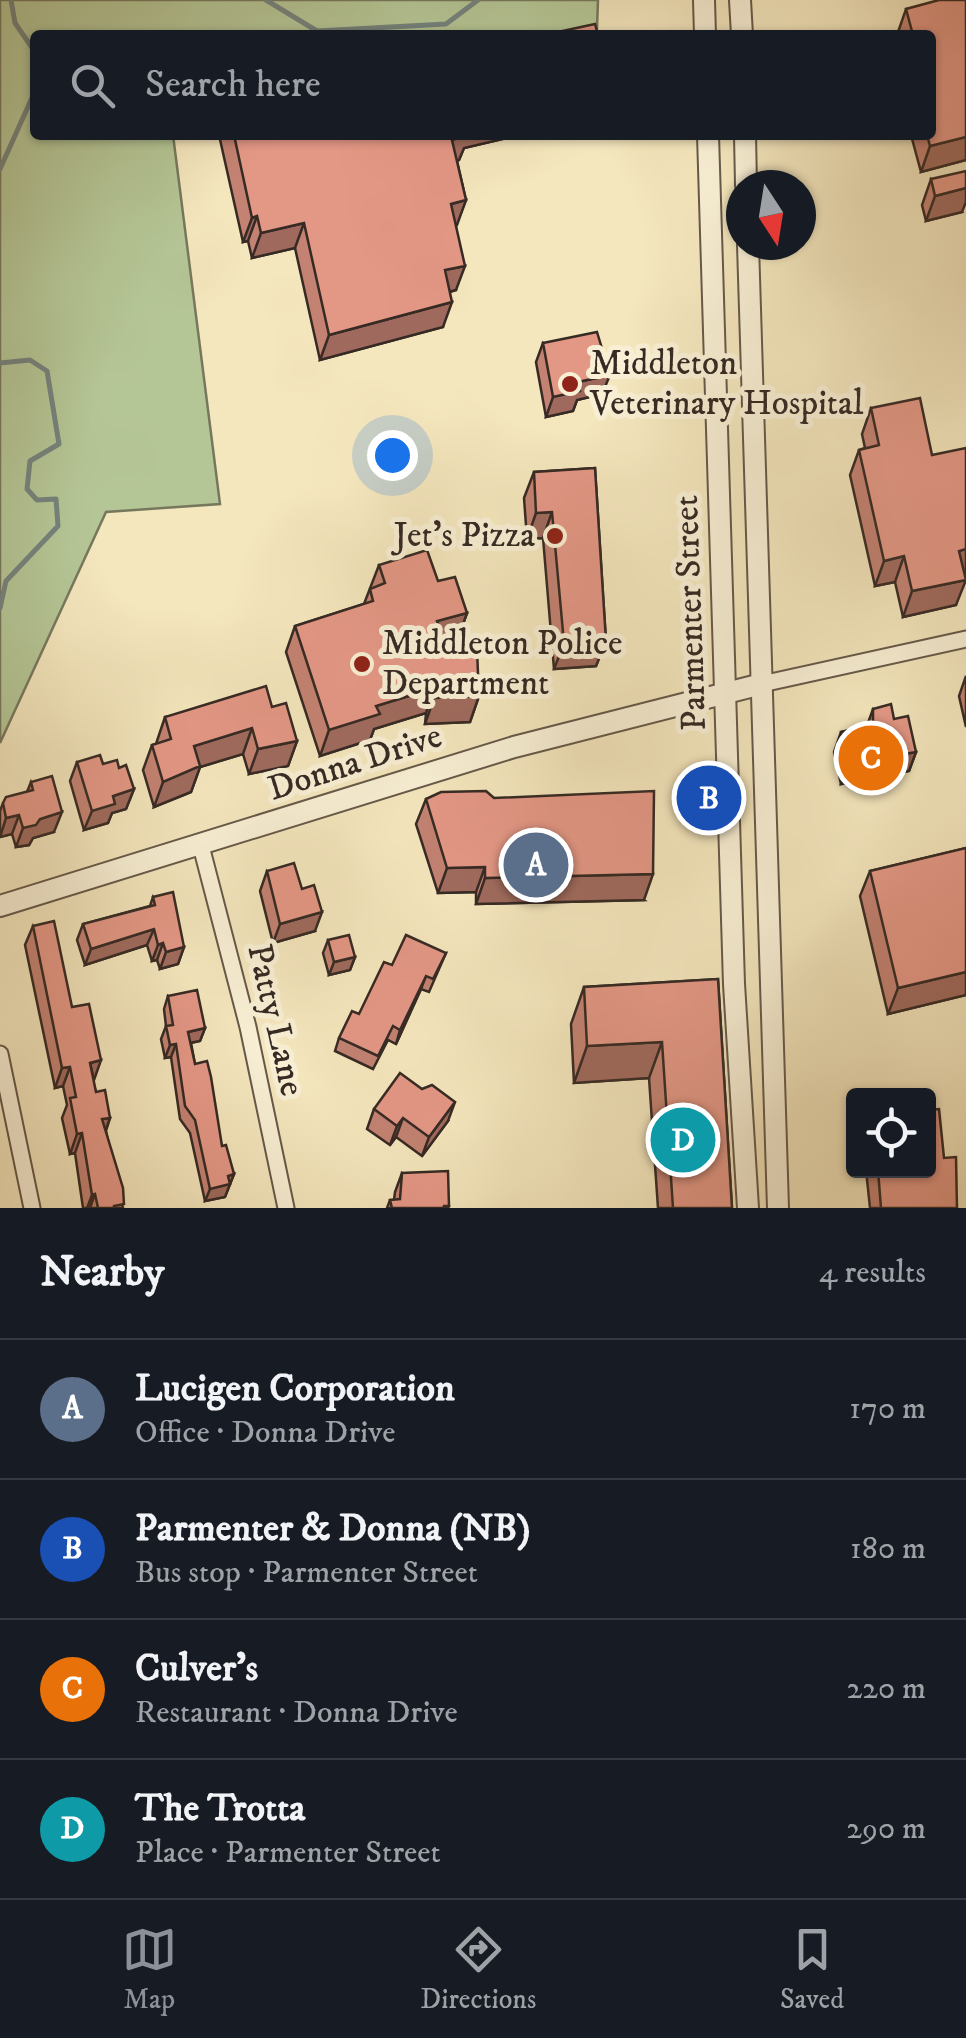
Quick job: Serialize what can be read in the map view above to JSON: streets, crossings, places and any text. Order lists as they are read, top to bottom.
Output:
{
  "streets": {
    "street": ["Parmenter Street", "Donna Drive", "Patty Lane"]
  },
  "crossings": [
    ["Parmenter Street", "Donna Drive"],
    ["Donna Drive", "Patty Lane"]
  ],
  "places": ["Middleton Veterinary Hospital", "Jet's Pizza", "Middleton Police Department"],
  "north": "bottom",
  "page": {
    "search": "Search here",
    "pins": [
      "C",
      "B",
      "A",
      "D"
    ],
    "heading": ["Nearby", "4 results"],
    "list": [
      {
        "mark": "A",
        "name": "Lucigen Corporation",
        "note": "Office · Donna Drive",
        "value": "170 m"
      },
      {
        "mark": "B",
        "name": "Parmenter & Donna (NB)",
        "note": "Bus stop · Parmenter Street",
        "value": "180 m"
      },
      {
        "mark": "C",
        "name": "Culver's",
        "note": "Restaurant · Donna Drive",
        "value": "220 m"
      },
      {
        "mark": "D",
        "name": "The Trotta",
        "note": "Place · Parmenter Street",
        "value": "290 m"
      }
    ],
    "nav": ["Map", "Directions", "Saved"]
  }
}
